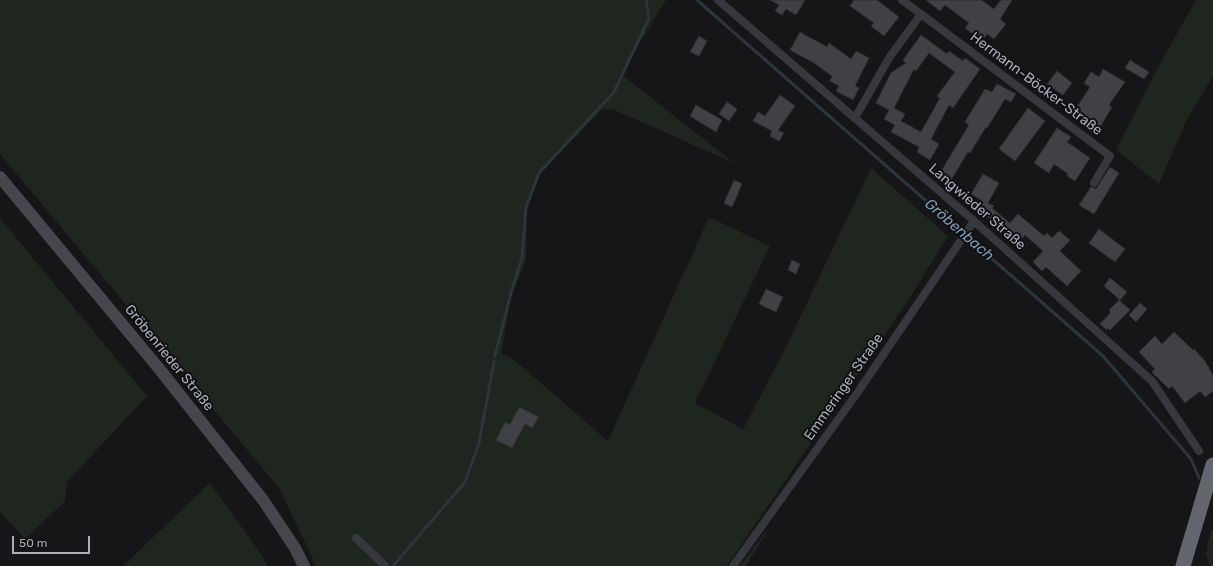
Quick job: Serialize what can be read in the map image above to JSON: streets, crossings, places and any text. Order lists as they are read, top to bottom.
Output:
{
  "streets": {
    "street": [
      "Hermann-Böcker-Straße",
      "Langwieder Straße",
      "Gröbenrieder Straße",
      "Emmeringer Straße"
    ]
  },
  "crossings": [
    ["Langwieder Straße", "Emmeringer Straße"]
  ],
  "water": ["Gröbenbach"],
  "scale_bar": "50 m"
}
